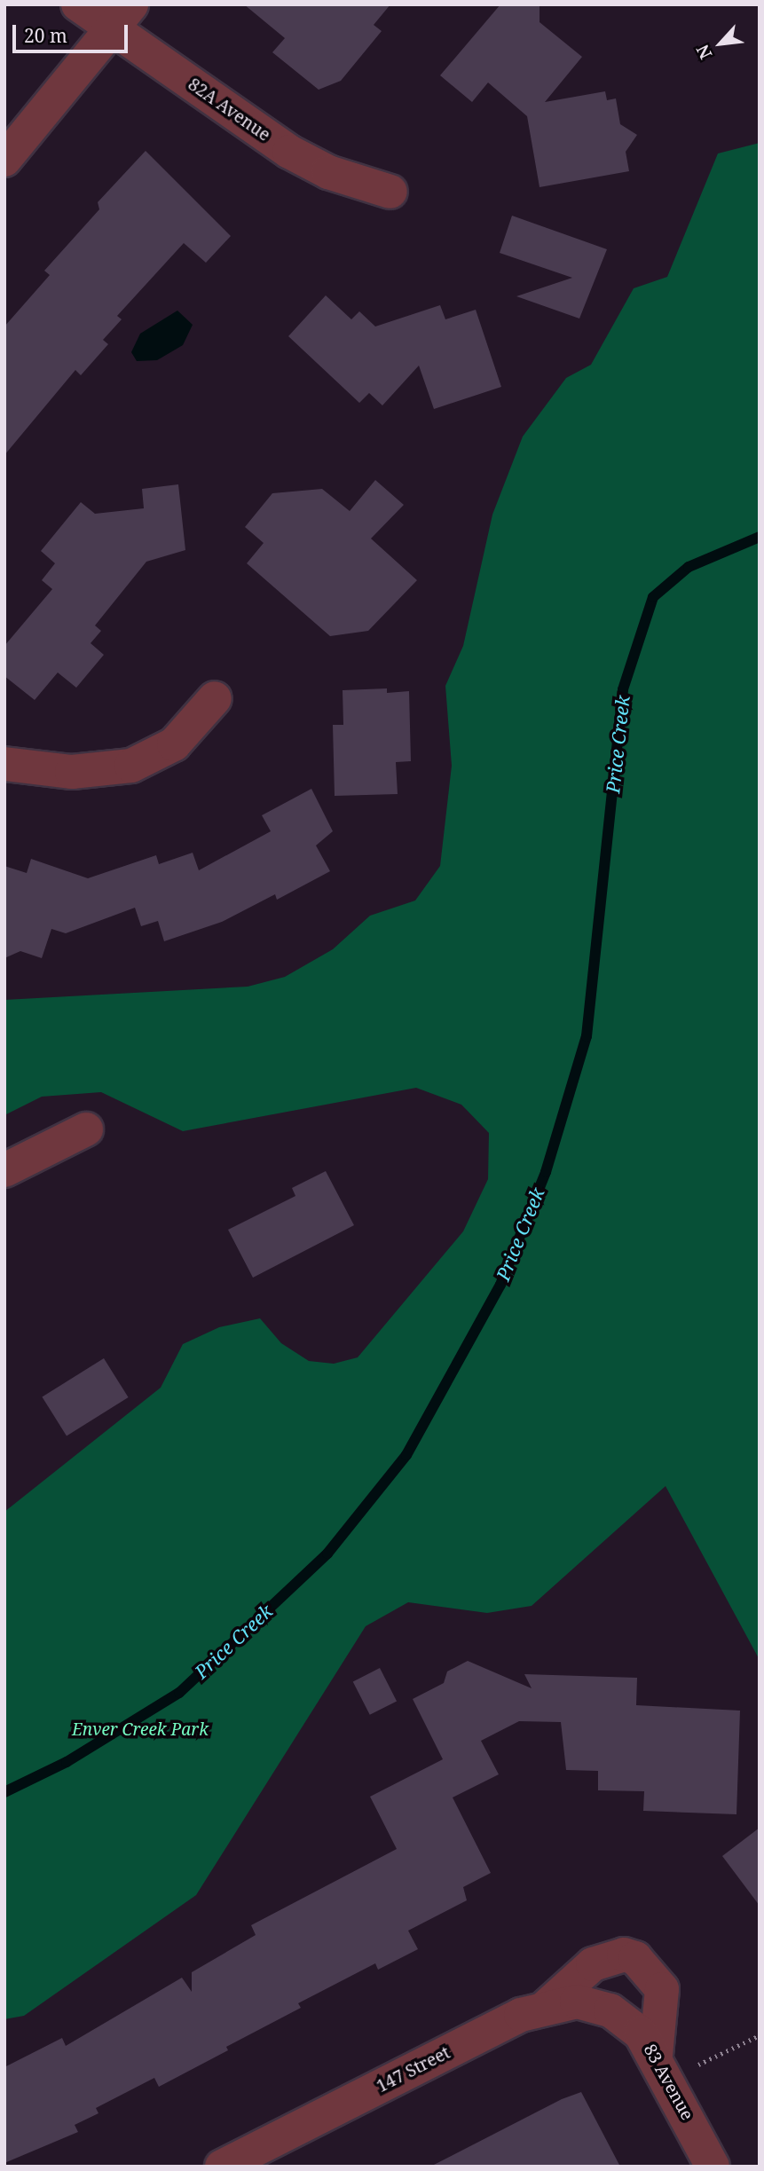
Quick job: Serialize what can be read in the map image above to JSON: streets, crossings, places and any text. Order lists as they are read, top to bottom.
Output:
{
  "streets": {
    "street": ["82A Avenue", "147 Street", "83 Avenue"]
  },
  "crossings": [
    ["147 Street", "83 Avenue"]
  ],
  "water": ["Price Creek"],
  "parks": ["Enver Creek Park"],
  "scale_bar": "20 m",
  "north": "bottom left"
}
